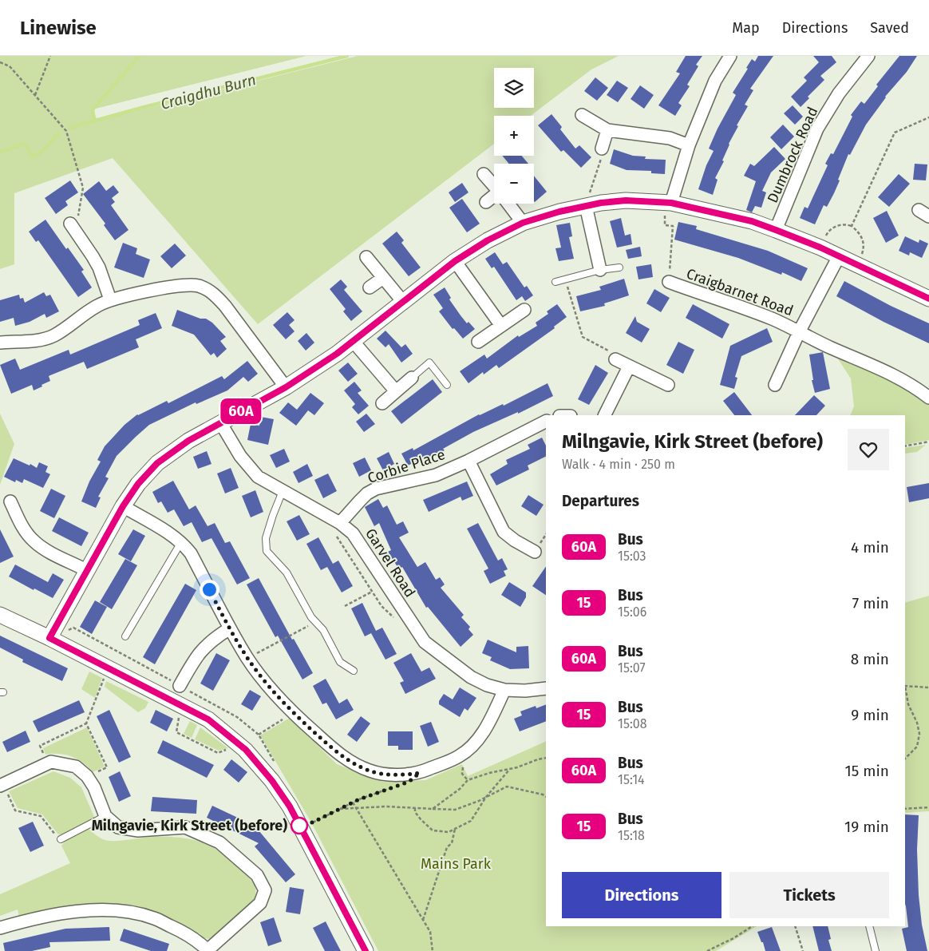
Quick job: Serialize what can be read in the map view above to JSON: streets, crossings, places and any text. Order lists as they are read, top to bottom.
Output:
{
  "streets": {
    "street": [
      "Dumbrock Road",
      "Craigbarnet Road",
      "Corbie Place",
      "Garvel Road"
    ]
  },
  "crossings": [
    ["Corbie Place", "Garvel Road"]
  ],
  "water": ["Craigdhu Burn"],
  "parks": ["Mains Park"],
  "places": ["Milngavie, Kirk Street (before)"],
  "lines": ["bus line 60A"],
  "page": {
    "header": "Linewise",
    "nav": ["Map", "Directions", "Saved"],
    "on_map": "60A",
    "map_buttons": ["+", "−"],
    "heading": [
      ["Milngavie, Kirk Street (before)", "Walk · 4 min · 250 m"],
      "Departures"
    ],
    "list": [
      {
        "mark": "60A",
        "name": "Bus",
        "note": "15:03",
        "value": "4 min"
      },
      {
        "mark": "15",
        "name": "Bus",
        "note": "15:06",
        "value": "7 min"
      },
      {
        "mark": "60A",
        "name": "Bus",
        "note": "15:07",
        "value": "8 min"
      },
      {
        "mark": "15",
        "name": "Bus",
        "note": "15:08",
        "value": "9 min"
      },
      {
        "mark": "60A",
        "name": "Bus",
        "note": "15:14",
        "value": "15 min"
      },
      {
        "mark": "15",
        "name": "Bus",
        "note": "15:18",
        "value": "19 min"
      }
    ],
    "buttons": ["Directions", "Tickets"]
  }
}
